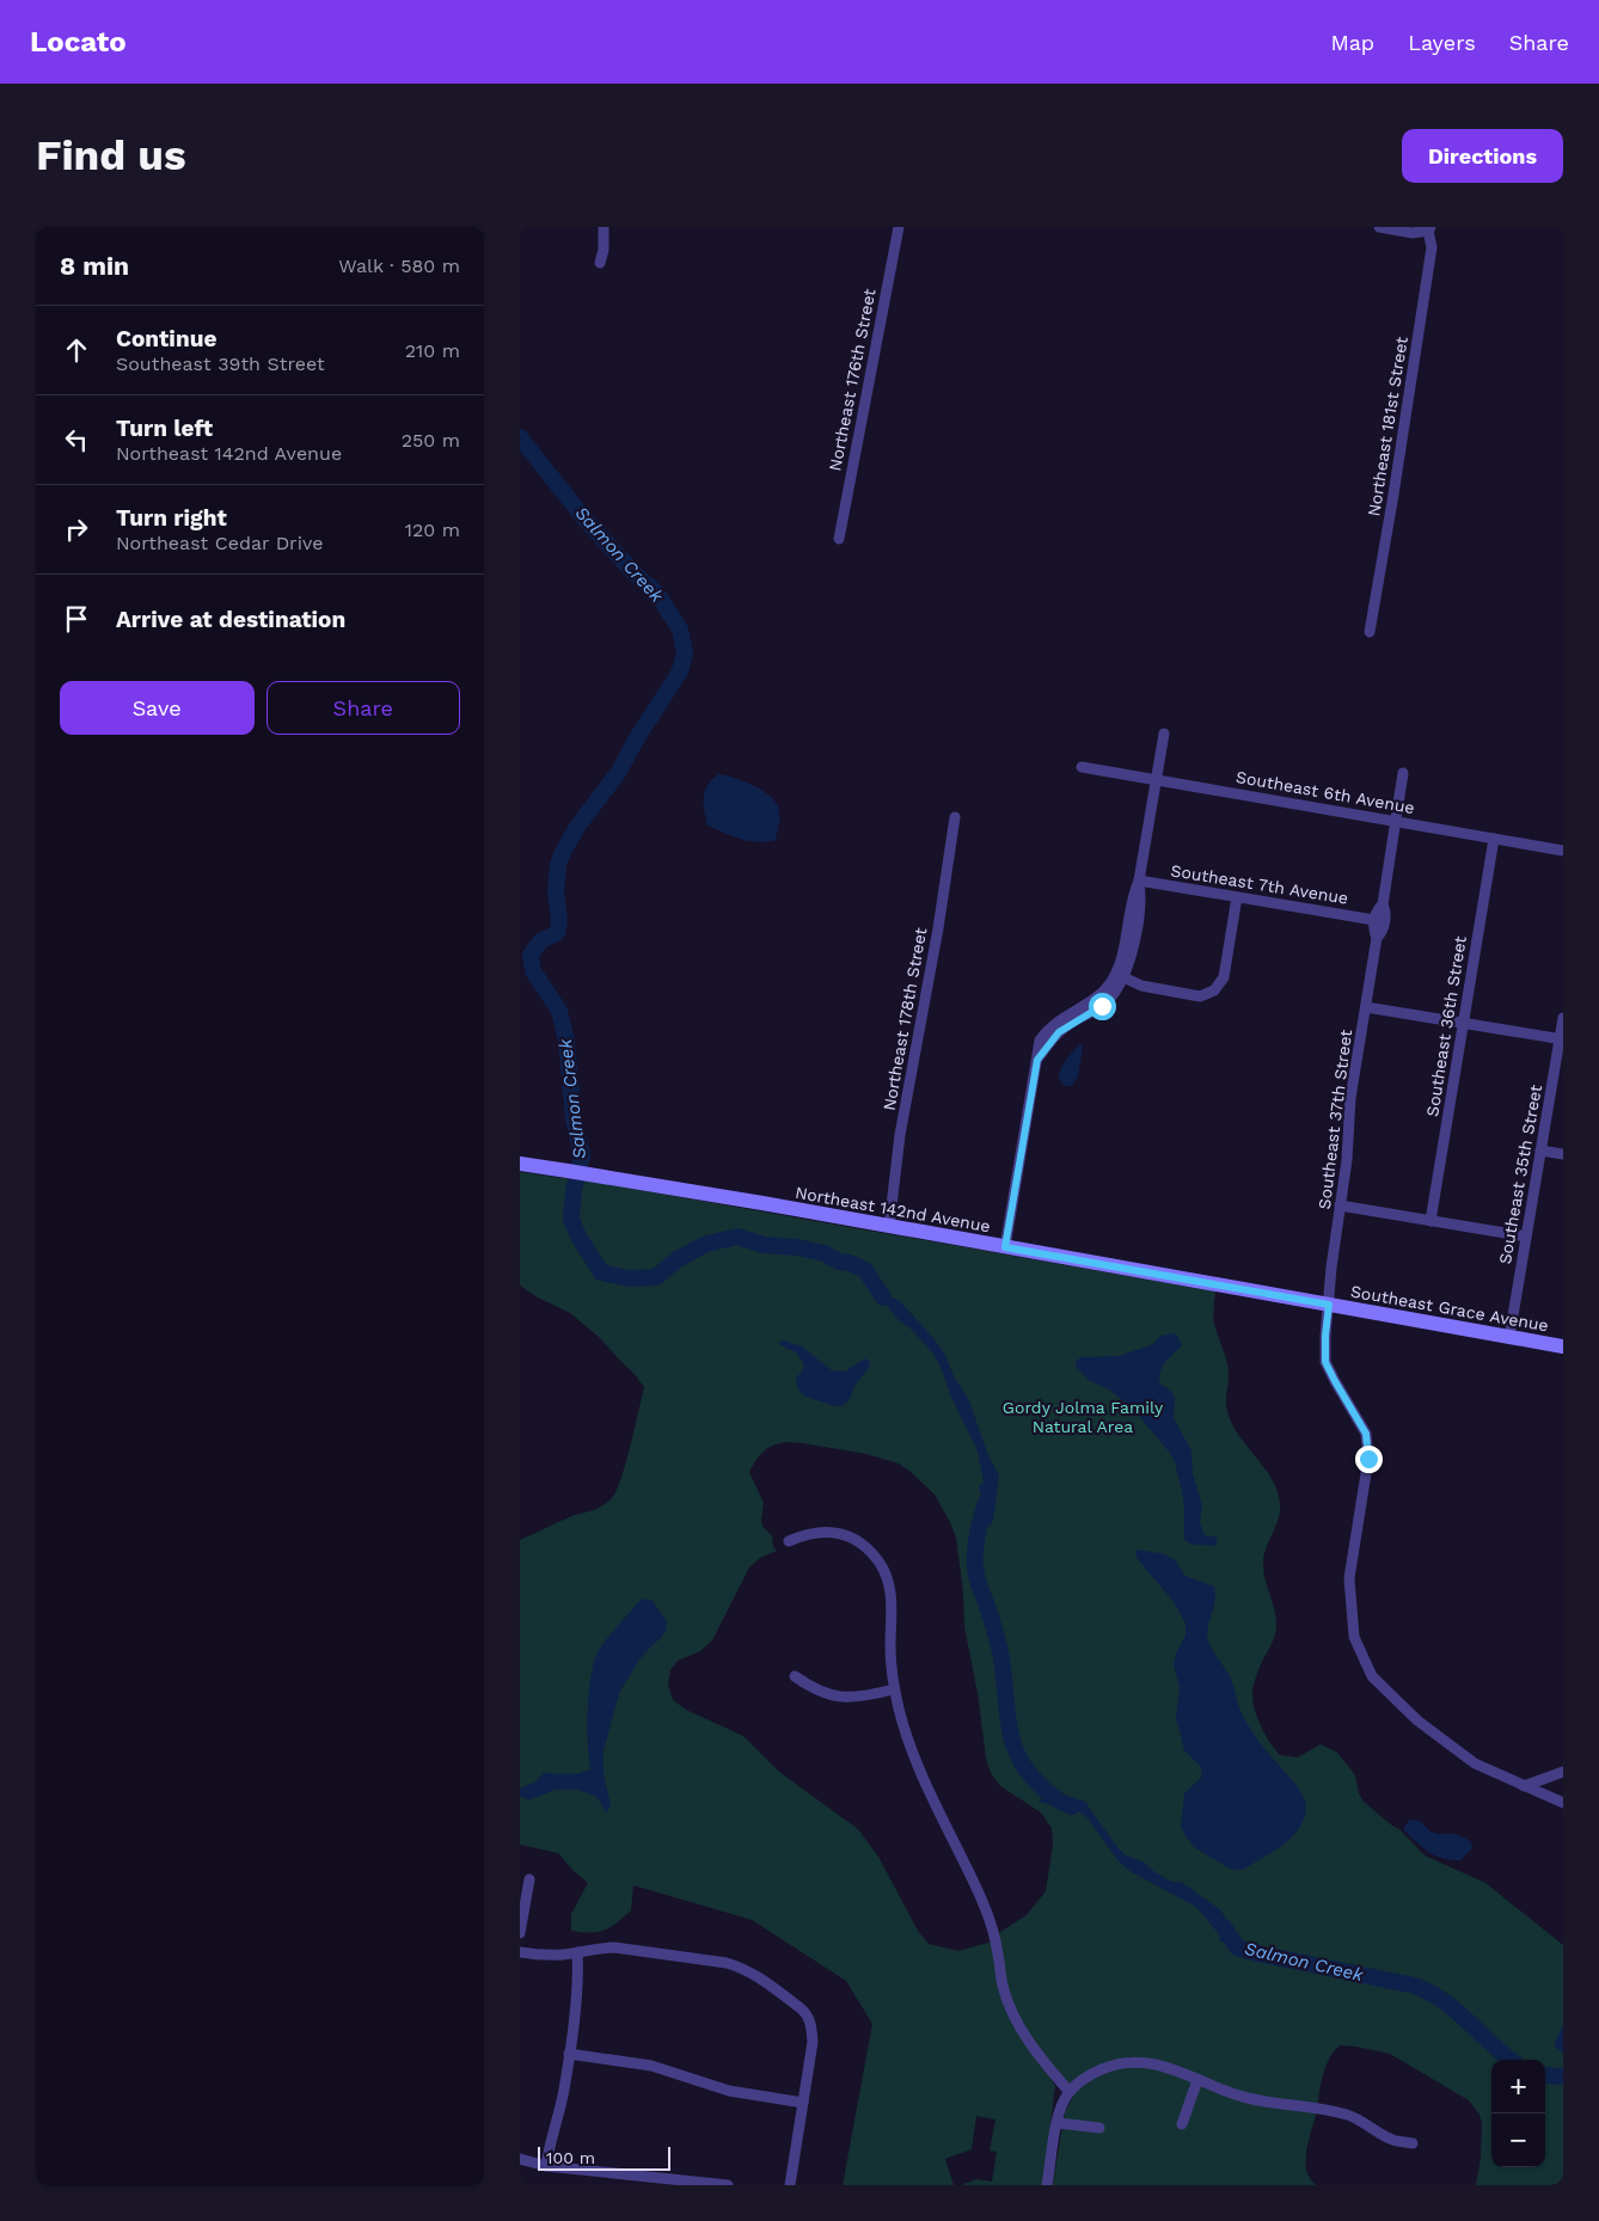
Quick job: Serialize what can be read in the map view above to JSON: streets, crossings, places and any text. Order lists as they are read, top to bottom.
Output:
{
  "streets": {
    "street": [
      "Northeast 176th Street",
      "Northeast 181st Street",
      "Southeast 6th Avenue",
      "Southeast 7th Avenue",
      "Northeast 178th Street",
      "Southeast 36th Street",
      "Southeast 37th Street",
      "Southeast 35th Street",
      "Northeast 142nd Avenue",
      "Southeast Grace Avenue"
    ]
  },
  "crossings": [
    ["Southeast 6th Avenue", "Southeast 36th Street"],
    ["Southeast 6th Avenue", "Southeast 37th Street"],
    ["Southeast 7th Avenue", "Southeast 37th Street"],
    ["Northeast 178th Street", "Northeast 142nd Avenue"],
    ["Southeast 37th Street", "Northeast 142nd Avenue"],
    ["Southeast 37th Street", "Southeast Grace Avenue"],
    ["Southeast 35th Street", "Southeast Grace Avenue"],
    ["Northeast 142nd Avenue", "Southeast Grace Avenue"]
  ],
  "water": ["Salmon Creek"],
  "parks": ["Gordy Jolma Family Natural Area"],
  "scale_bar": "100 m",
  "page": {
    "header": "Locato",
    "nav": ["Map", "Layers", "Share"],
    "buttons": [
      "Directions",
      ["Save", "Share"]
    ],
    "title": "Find us",
    "heading": ["8 min", "Walk · 580 m"],
    "list": [
      ["Continue", "Southeast 39th Street", "210 m"],
      ["Turn left", "Northeast 142nd Avenue", "250 m"],
      ["Turn right", "Northeast Cedar Drive", "120 m"],
      "Arrive at destination"
    ],
    "map_buttons": ["+", "−"],
    "scale": "100 m"
  }
}
